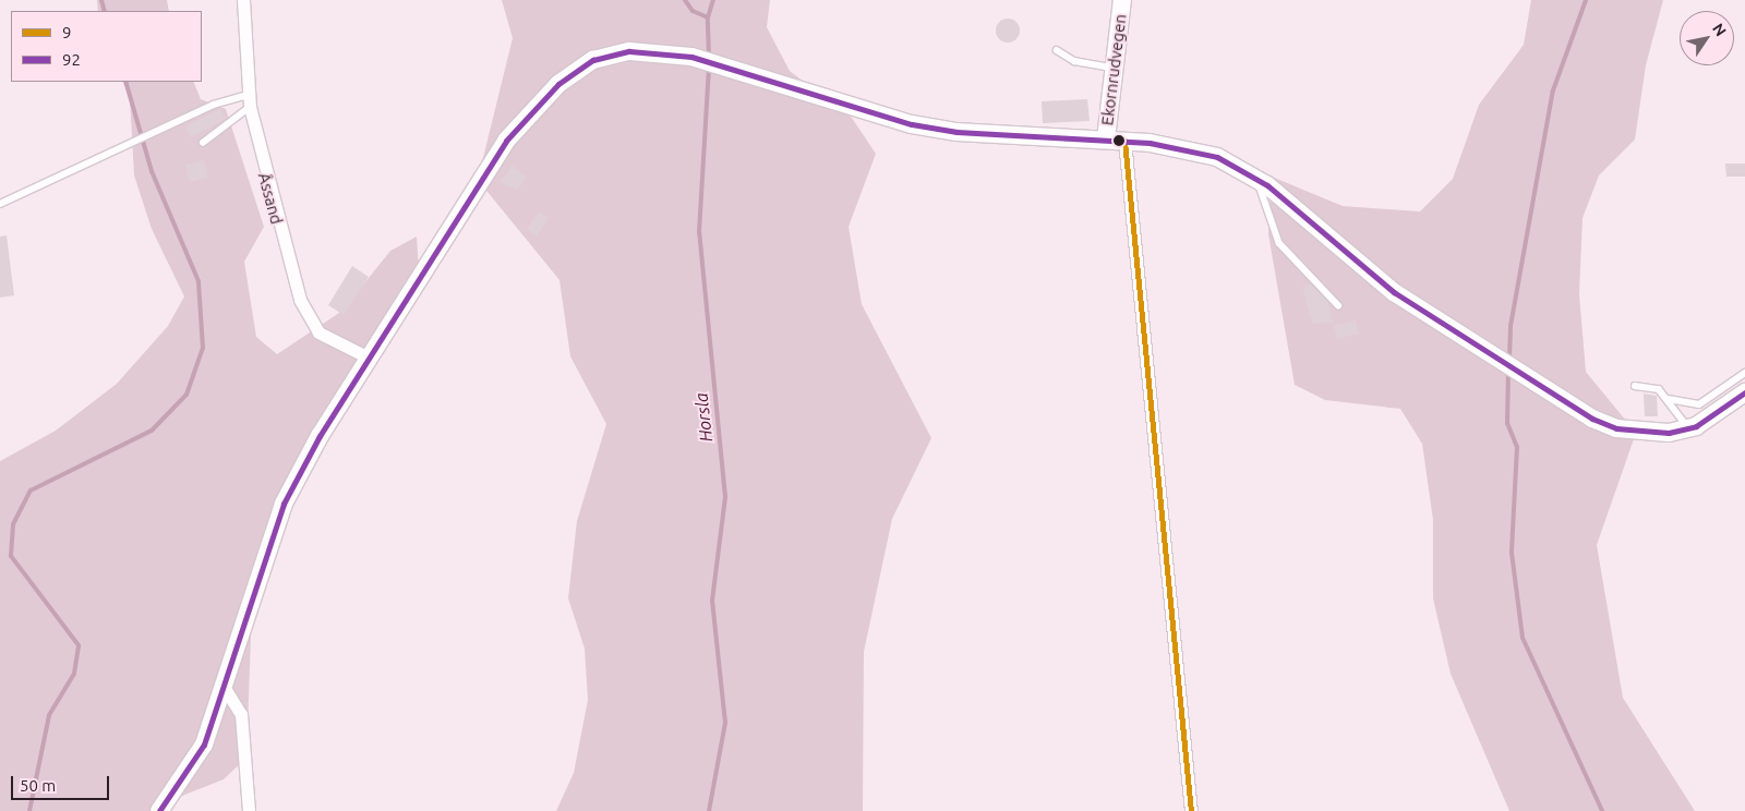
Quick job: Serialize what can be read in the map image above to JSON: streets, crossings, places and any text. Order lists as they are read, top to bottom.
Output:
{
  "streets": {
    "main road": ["Ekornrudvegen"],
    "street": ["Åssand"]
  },
  "water": ["Horsla"],
  "lines": ["transit line 92", "transit line 9"],
  "legend": ["9", "92"],
  "scale_bar": "50 m",
  "north": "top right"
}
